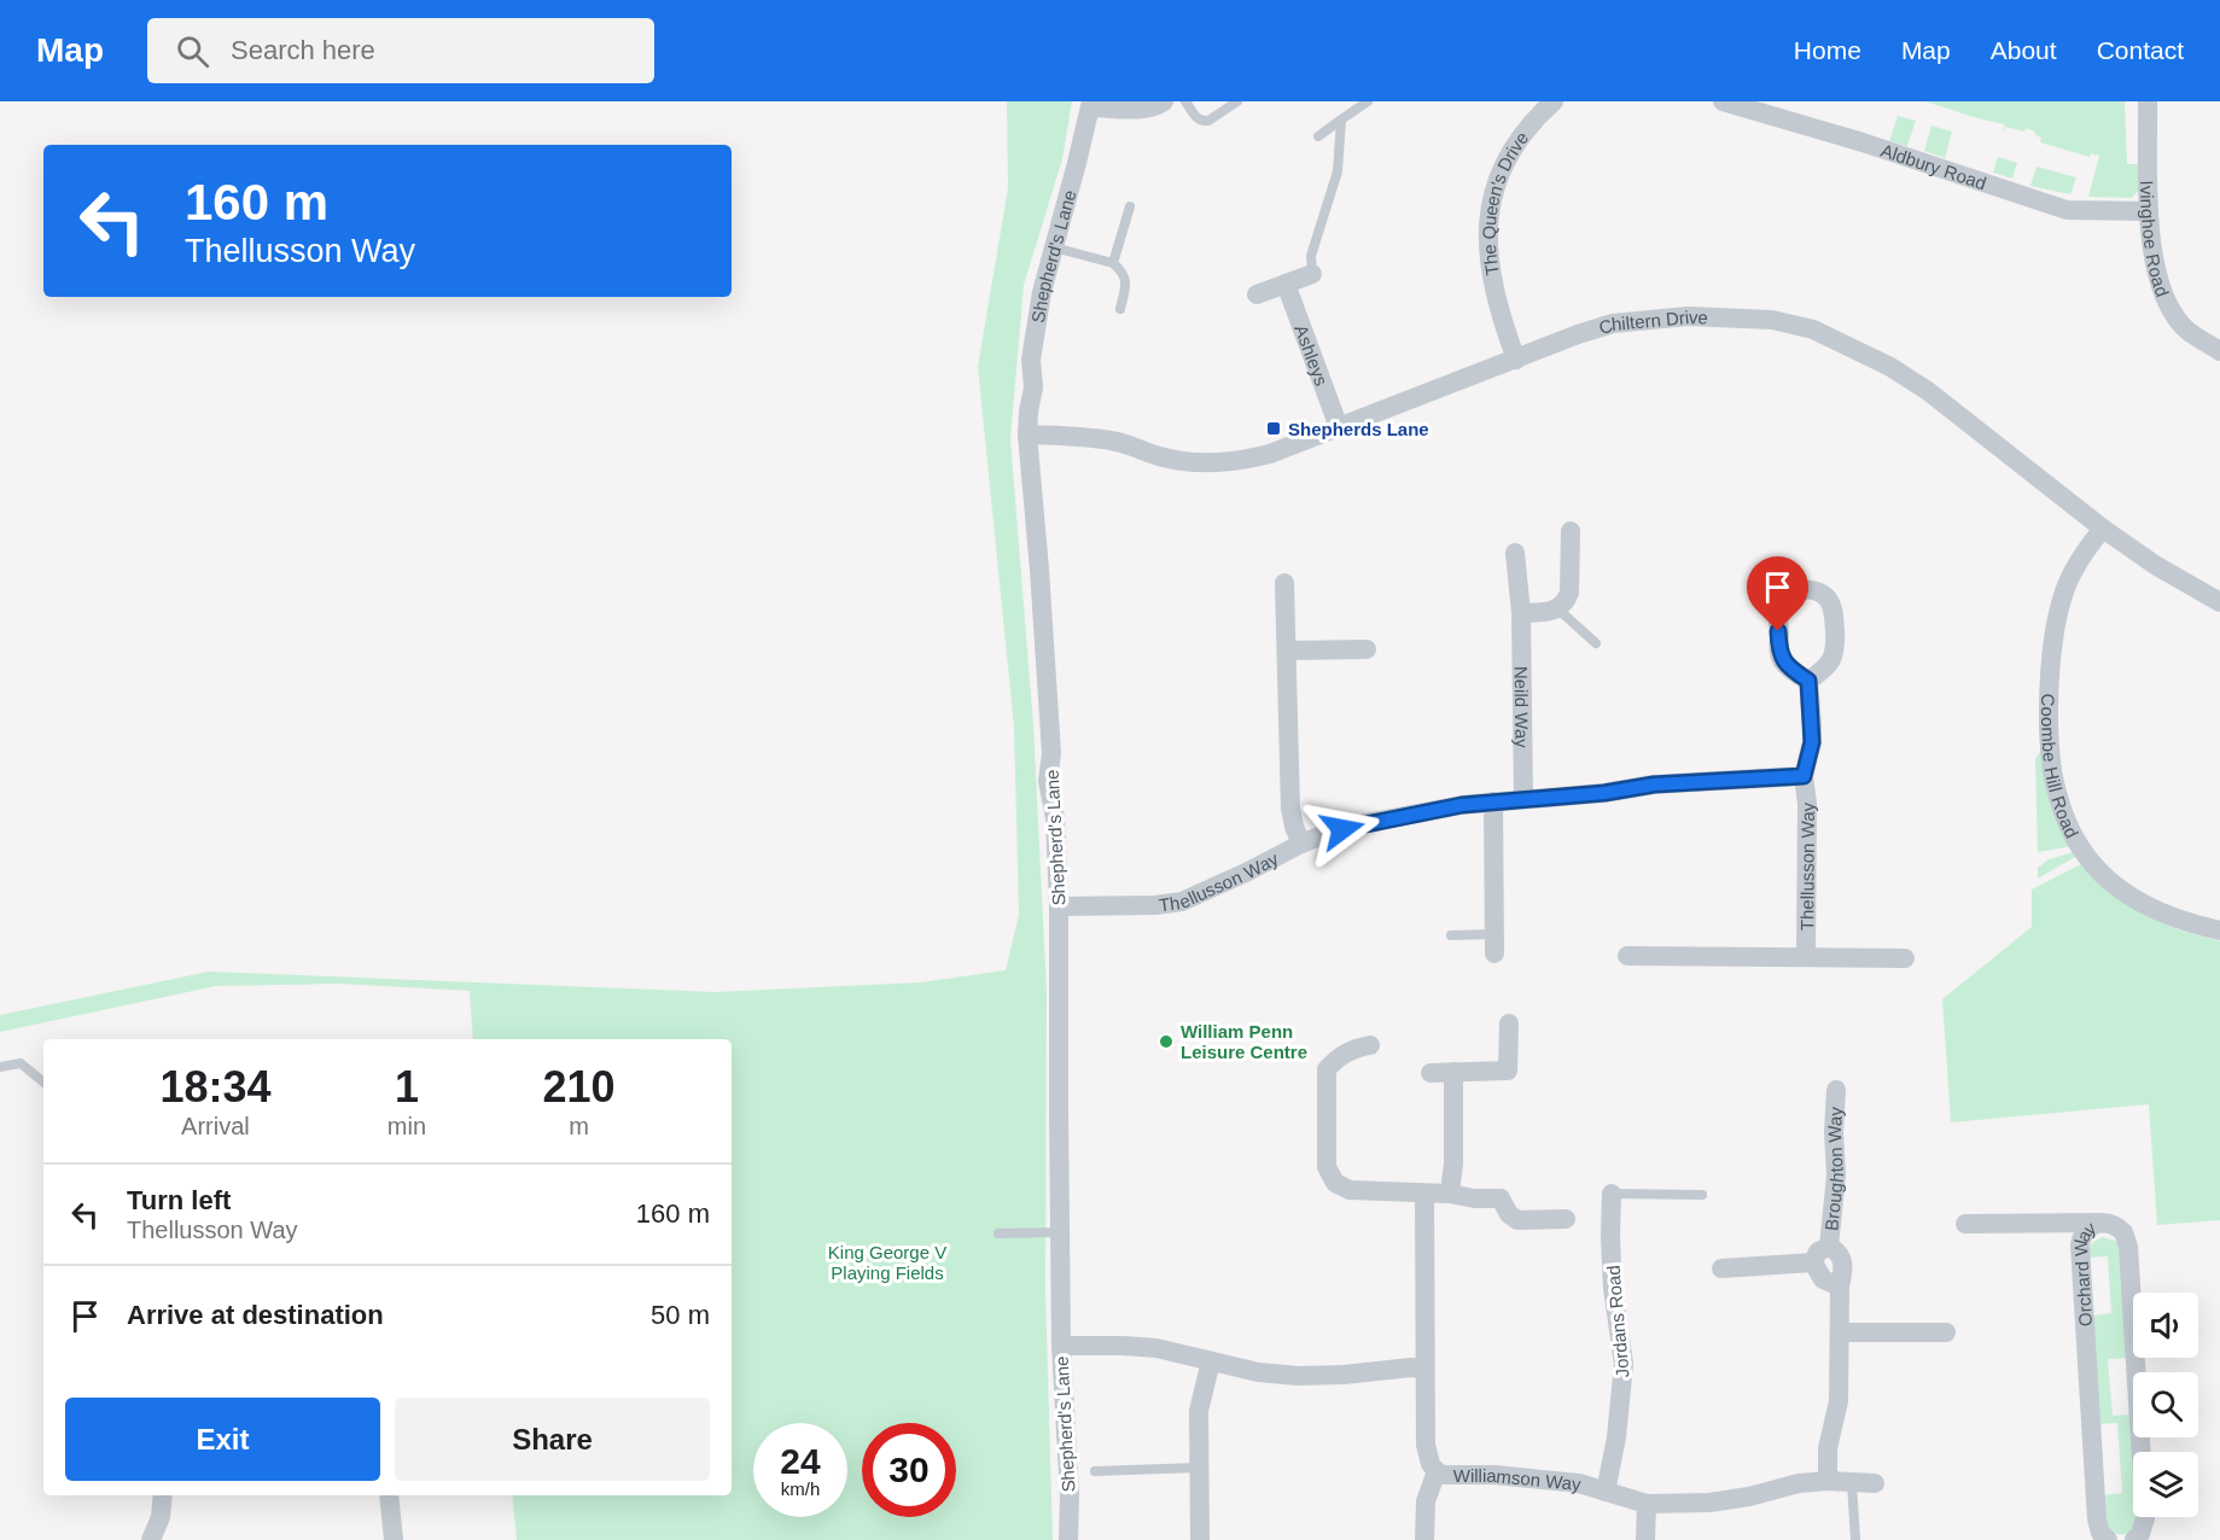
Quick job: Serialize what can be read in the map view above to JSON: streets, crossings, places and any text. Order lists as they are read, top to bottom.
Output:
{
  "streets": {
    "street": [
      "Aldbury Road",
      "The Queen's Drive",
      "Ivinghoe Road",
      "Shepherd's Lane",
      "Chiltern Drive",
      "Ashleys",
      "Neild Way",
      "Coombe Hill Road",
      "Thellusson Way",
      "Broughton Way",
      "Orchard Way",
      "Jordans Road",
      "Williamson Way"
    ]
  },
  "crossings": [
    ["Aldbury Road", "Ivinghoe Road"],
    ["The Queen's Drive", "Chiltern Drive"],
    ["Shepherd's Lane", "Chiltern Drive"],
    ["Shepherd's Lane", "Thellusson Way"],
    ["Chiltern Drive", "Ashleys"],
    ["Chiltern Drive", "Coombe Hill Road"],
    ["Neild Way", "Thellusson Way"],
    ["Broughton Way", "Williamson Way"],
    ["Jordans Road", "Williamson Way"]
  ],
  "parks": ["King George V Playing Fields"],
  "places": {
    "transit": ["Shepherds Lane"],
    "other": ["William Penn Leisure Centre"]
  },
  "page": {
    "header": "Map",
    "search": "Search here",
    "nav": [
      "Home",
      "Map",
      "About",
      "Contact"
    ],
    "turn": ["160 m", "Thellusson Way"],
    "eta": [
      "18:34",
      "Arrival",
      "1",
      "min",
      "210",
      "m"
    ],
    "list": [
      {
        "name": "Turn left",
        "note": "Thellusson Way",
        "value": "160 m"
      },
      {
        "name": "Arrive at destination",
        "value": "50 m"
      }
    ],
    "buttons": ["Exit", "Share"],
    "speed": "24 km/h",
    "limit": "30"
  }
}
